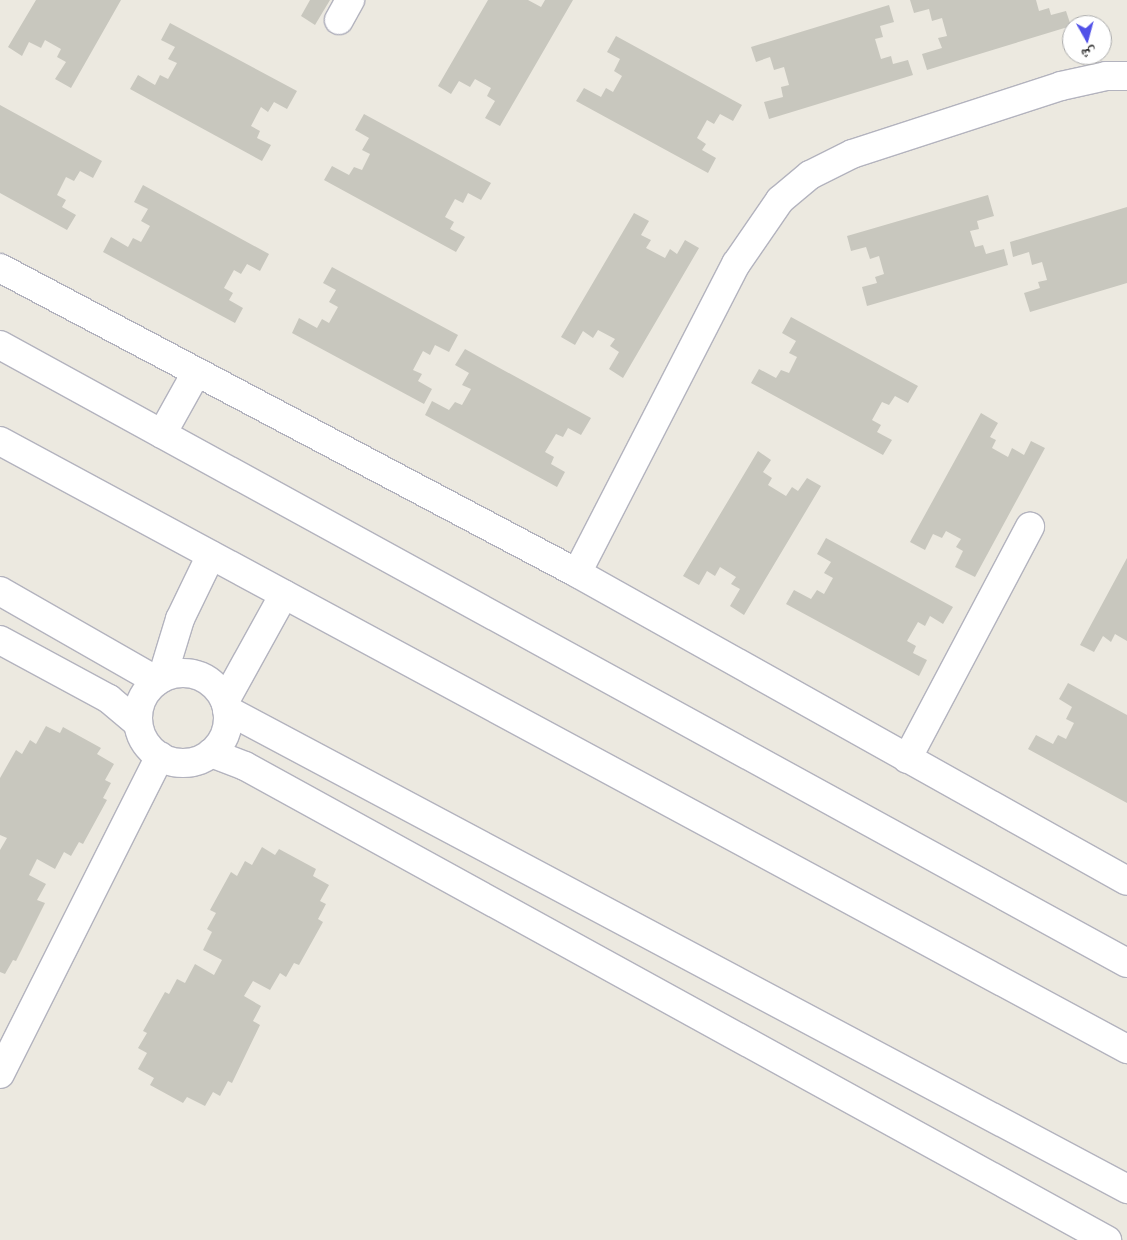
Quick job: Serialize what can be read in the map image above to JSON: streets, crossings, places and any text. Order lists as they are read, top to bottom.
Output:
{
  "north": "bottom"
}
